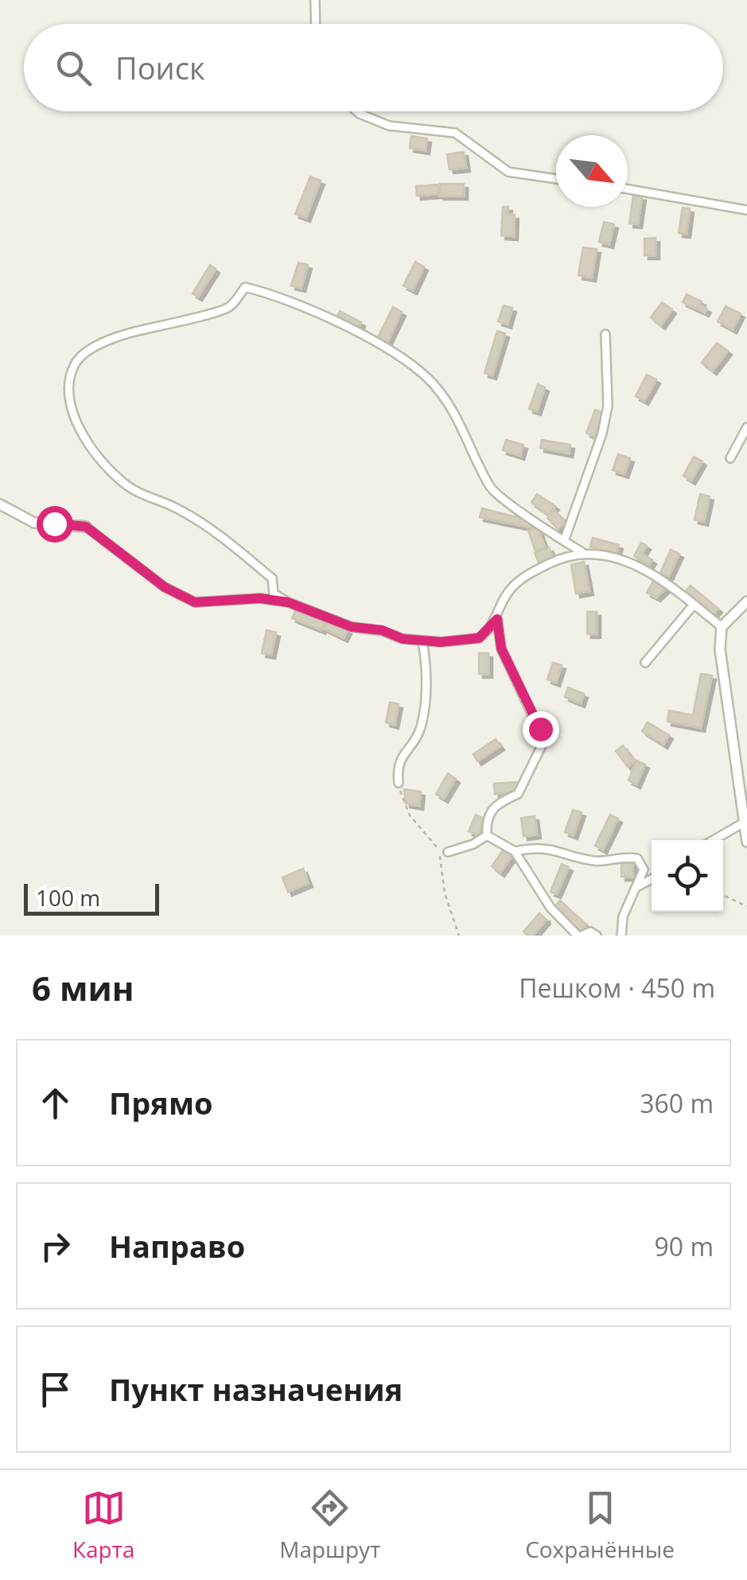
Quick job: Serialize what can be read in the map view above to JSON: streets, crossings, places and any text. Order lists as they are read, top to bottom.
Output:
{
  "scale_bar": "100 m",
  "north": "bottom right",
  "page": {
    "search": "Поиск",
    "scale": "100 m",
    "heading": ["6 мин", "Пешком · 450 m"],
    "list": [
      ["Прямо", "360 m"],
      ["Направо", "90 m"],
      "Пункт назначения"
    ],
    "nav": ["Карта", "Маршрут", "Сохранённые"]
  }
}
